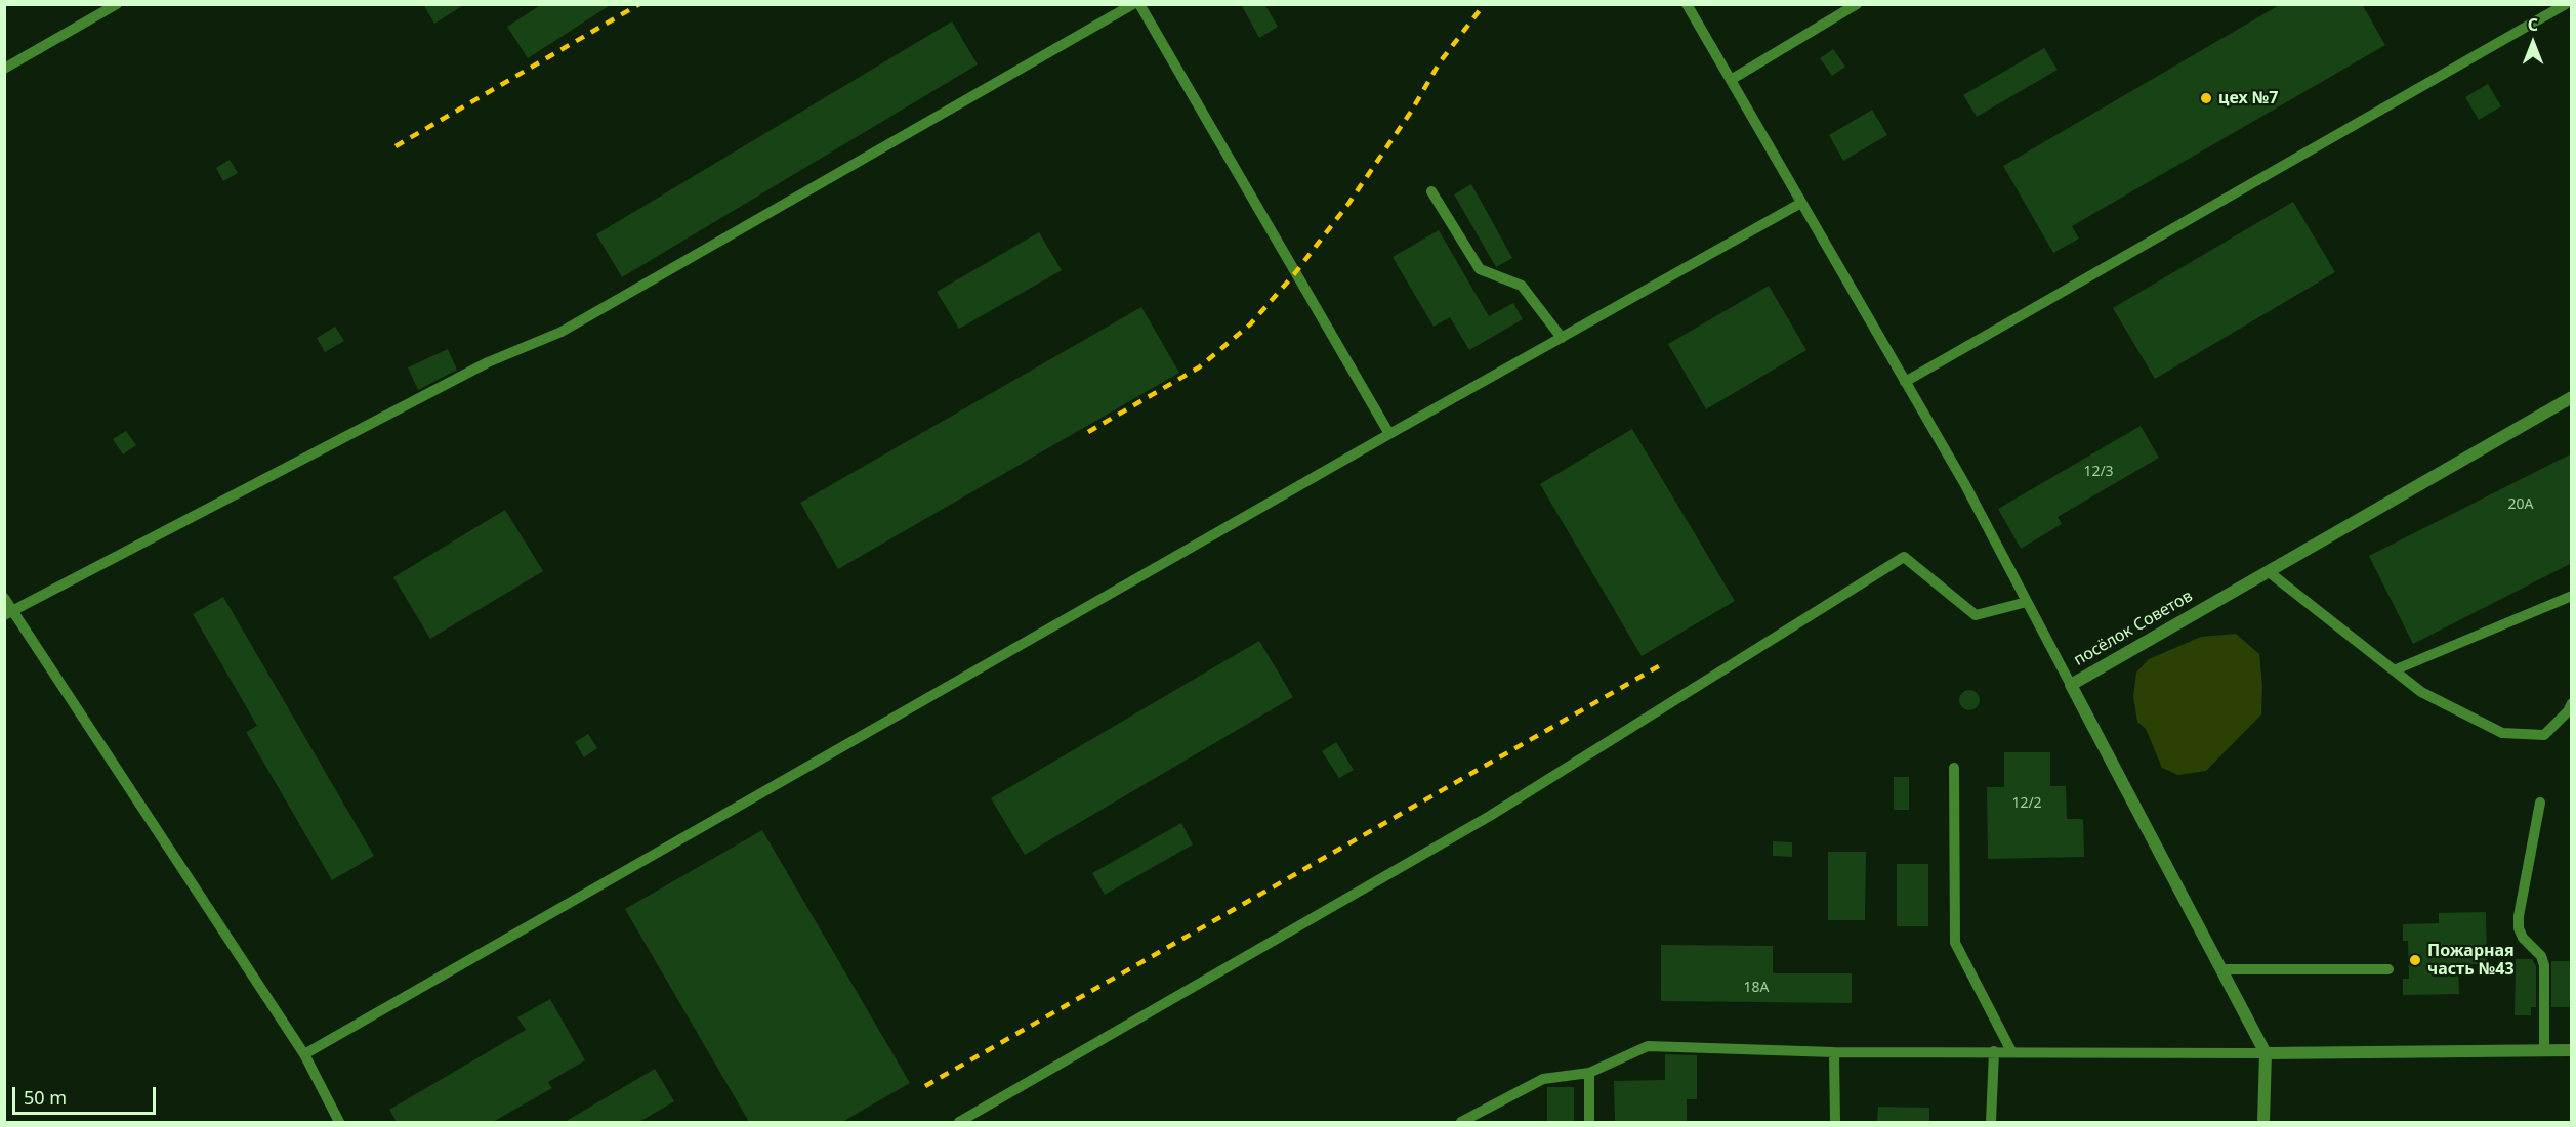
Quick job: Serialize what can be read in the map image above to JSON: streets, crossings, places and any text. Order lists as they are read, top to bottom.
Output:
{
  "streets": {
    "street": ["посёлок Советов"]
  },
  "places": ["цех №7", "Пожарная часть №43"],
  "house_numbers": [
    "12/3",
    "20А",
    "12/2",
    "18А"
  ],
  "scale_bar": "50 m",
  "north": "top"
}
